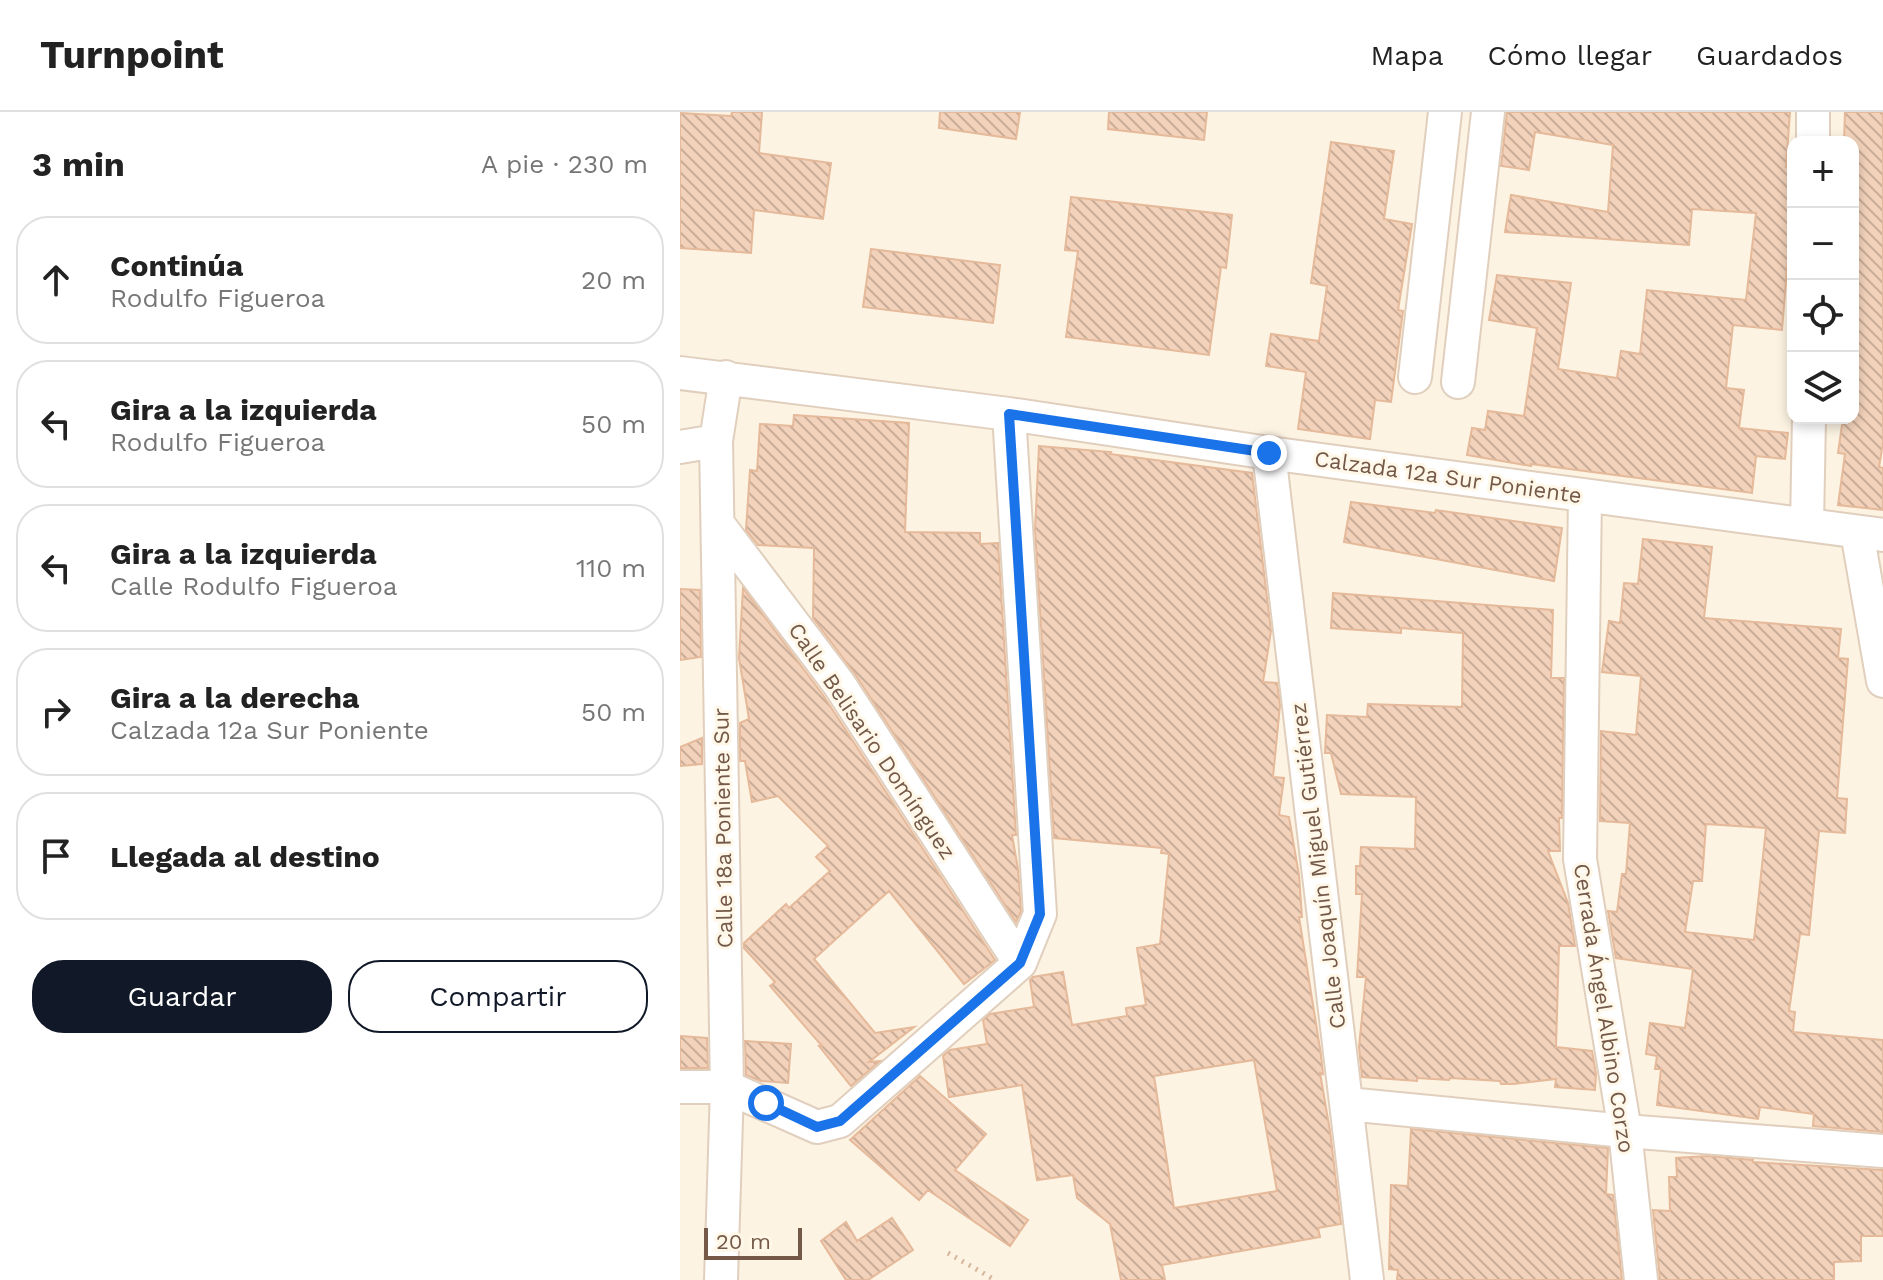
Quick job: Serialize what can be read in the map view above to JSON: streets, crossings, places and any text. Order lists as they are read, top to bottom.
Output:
{
  "streets": {
    "street": [
      "Calzada 12a Sur Poniente",
      "Calle Belisario Domínguez",
      "Calle 18a Poniente Sur",
      "Calle Joaquín Miguel Gutiérrez",
      "Cerrada Ángel Albino Corzo"
    ]
  },
  "crossings": [
    ["Calzada 12a Sur Poniente", "Calle 18a Poniente Sur"],
    ["Calzada 12a Sur Poniente", "Calle Joaquín Miguel Gutiérrez"],
    ["Calzada 12a Sur Poniente", "Cerrada Ángel Albino Corzo"],
    ["Calle Belisario Domínguez", "Calle 18a Poniente Sur"]
  ],
  "scale_bar": "20 m",
  "page": {
    "header": "Turnpoint",
    "nav": ["Mapa", "Cómo llegar", "Guardados"],
    "heading": ["3 min", "A pie · 230 m"],
    "map_buttons": ["+", "−"],
    "list": [
      ["Continúa", "Rodulfo Figueroa", "20 m"],
      ["Gira a la izquierda", "Rodulfo Figueroa", "50 m"],
      ["Gira a la izquierda", "Calle Rodulfo Figueroa", "110 m"],
      ["Gira a la derecha", "Calzada 12a Sur Poniente", "50 m"],
      "Llegada al destino"
    ],
    "buttons": ["Guardar", "Compartir"],
    "scale": "20 m"
  }
}
